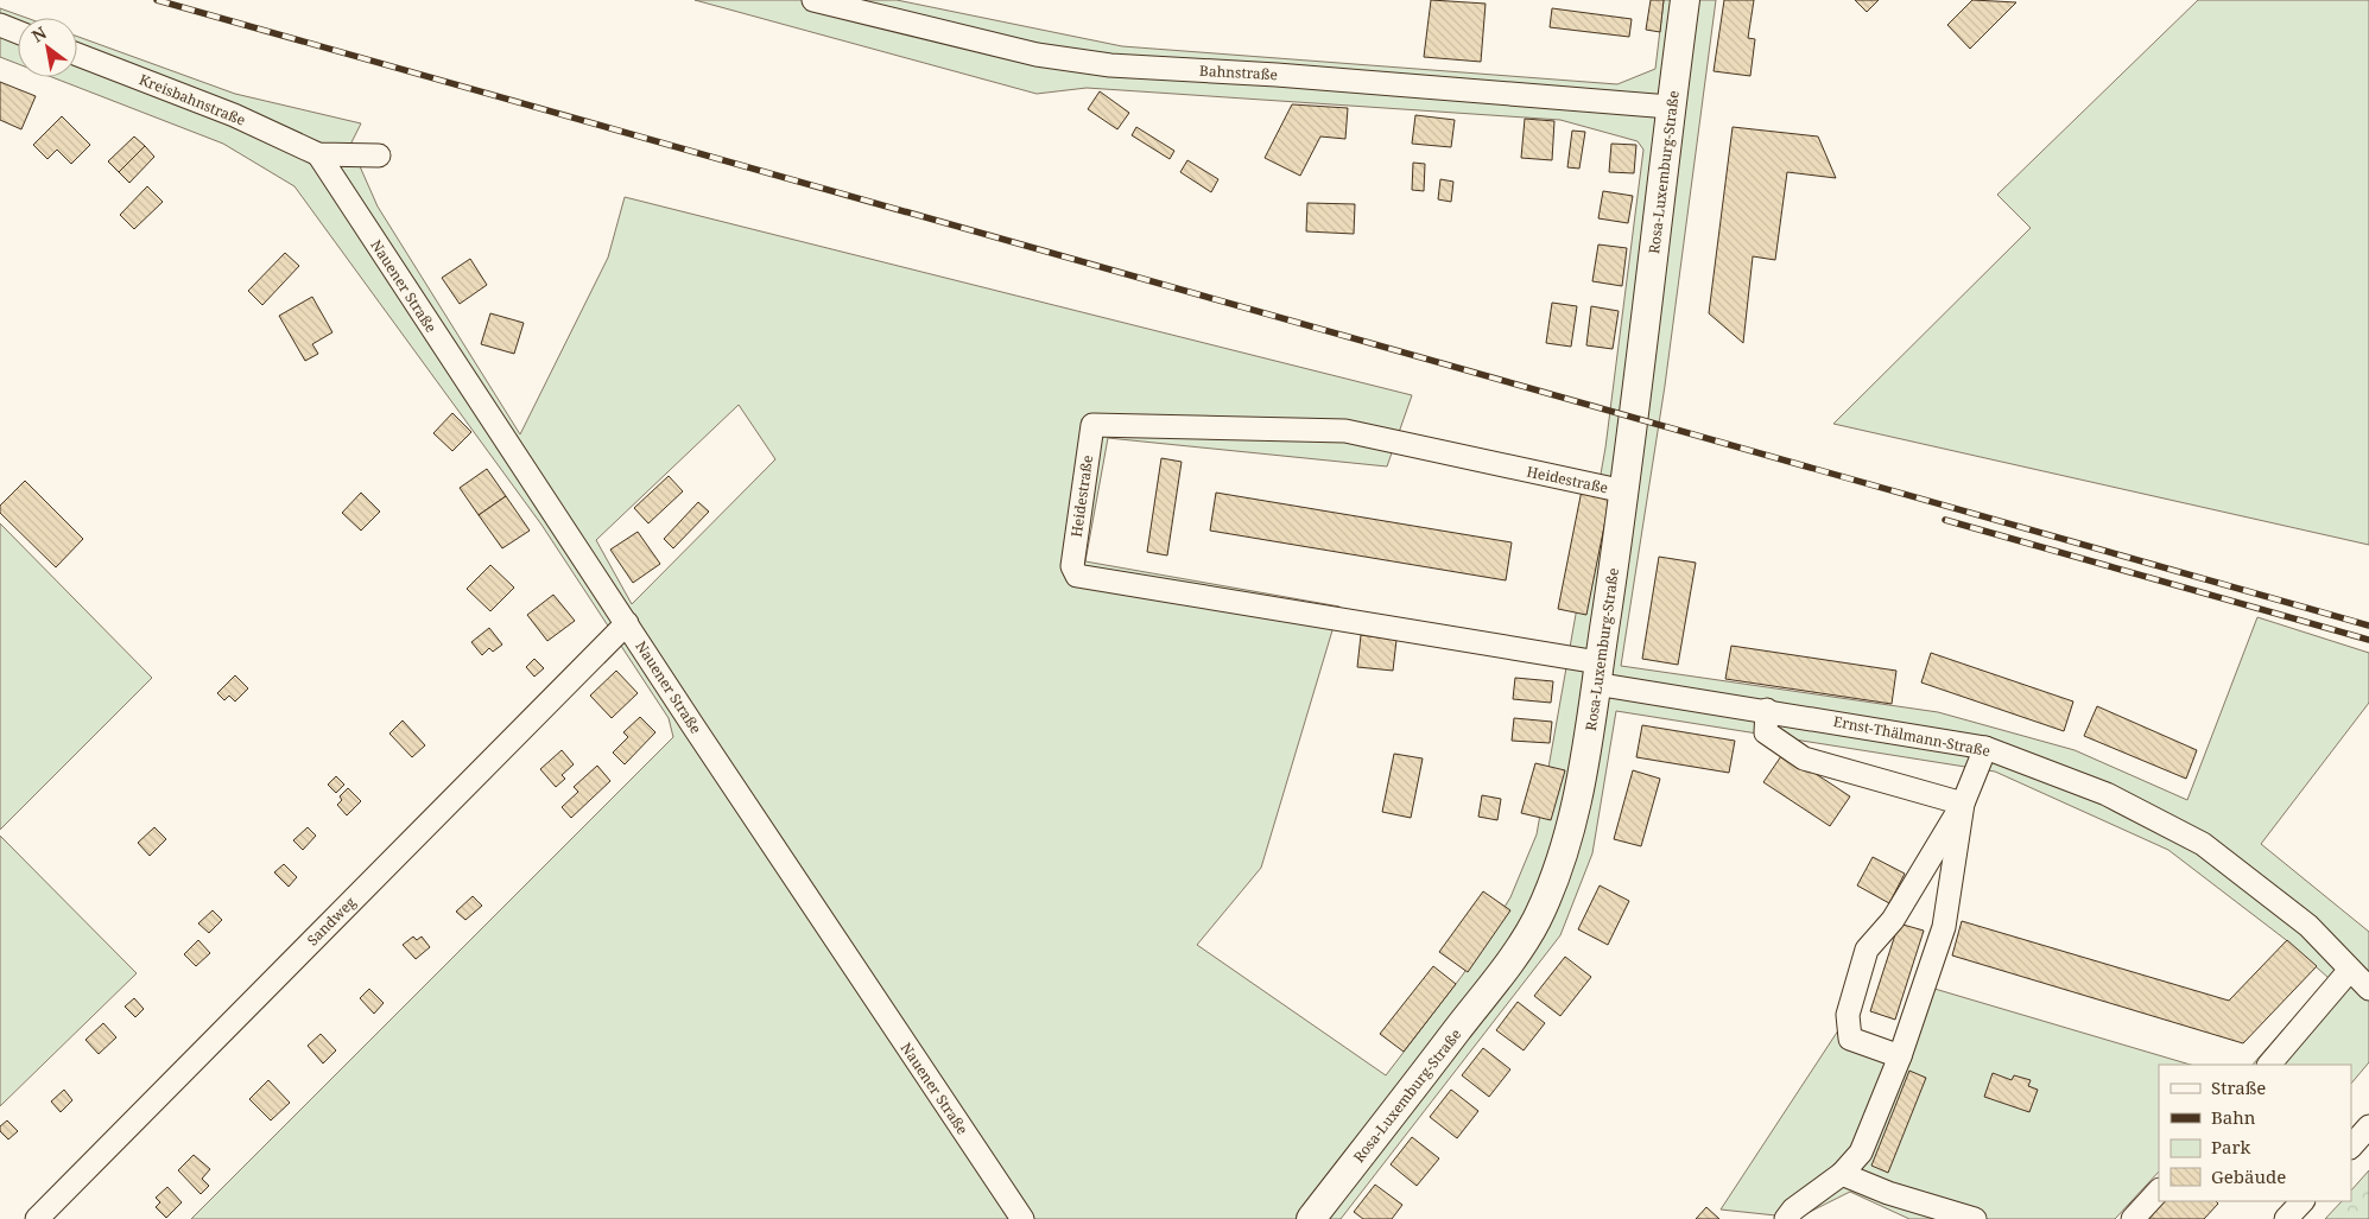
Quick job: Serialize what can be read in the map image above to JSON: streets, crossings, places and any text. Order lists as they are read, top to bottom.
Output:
{
  "streets": {
    "main road": ["Rosa-Luxemburg-Straße"],
    "street": [
      "Bahnstraße",
      "Kreisbahnstraße",
      "Nauener Straße",
      "Heidestraße",
      "Ernst-Thälmann-Straße",
      "Sandweg"
    ]
  },
  "crossings": [
    ["Bahnstraße", "Rosa-Luxemburg-Straße"],
    ["Kreisbahnstraße", "Nauener Straße"],
    ["Rosa-Luxemburg-Straße", "Heidestraße"],
    ["Rosa-Luxemburg-Straße", "Ernst-Thälmann-Straße"],
    ["Nauener Straße", "Sandweg"],
    ["Heidestraße", "Ernst-Thälmann-Straße"]
  ],
  "legend": [
    "Straße",
    "Bahn",
    "Park",
    "Gebäude"
  ],
  "north": "top left"
}
